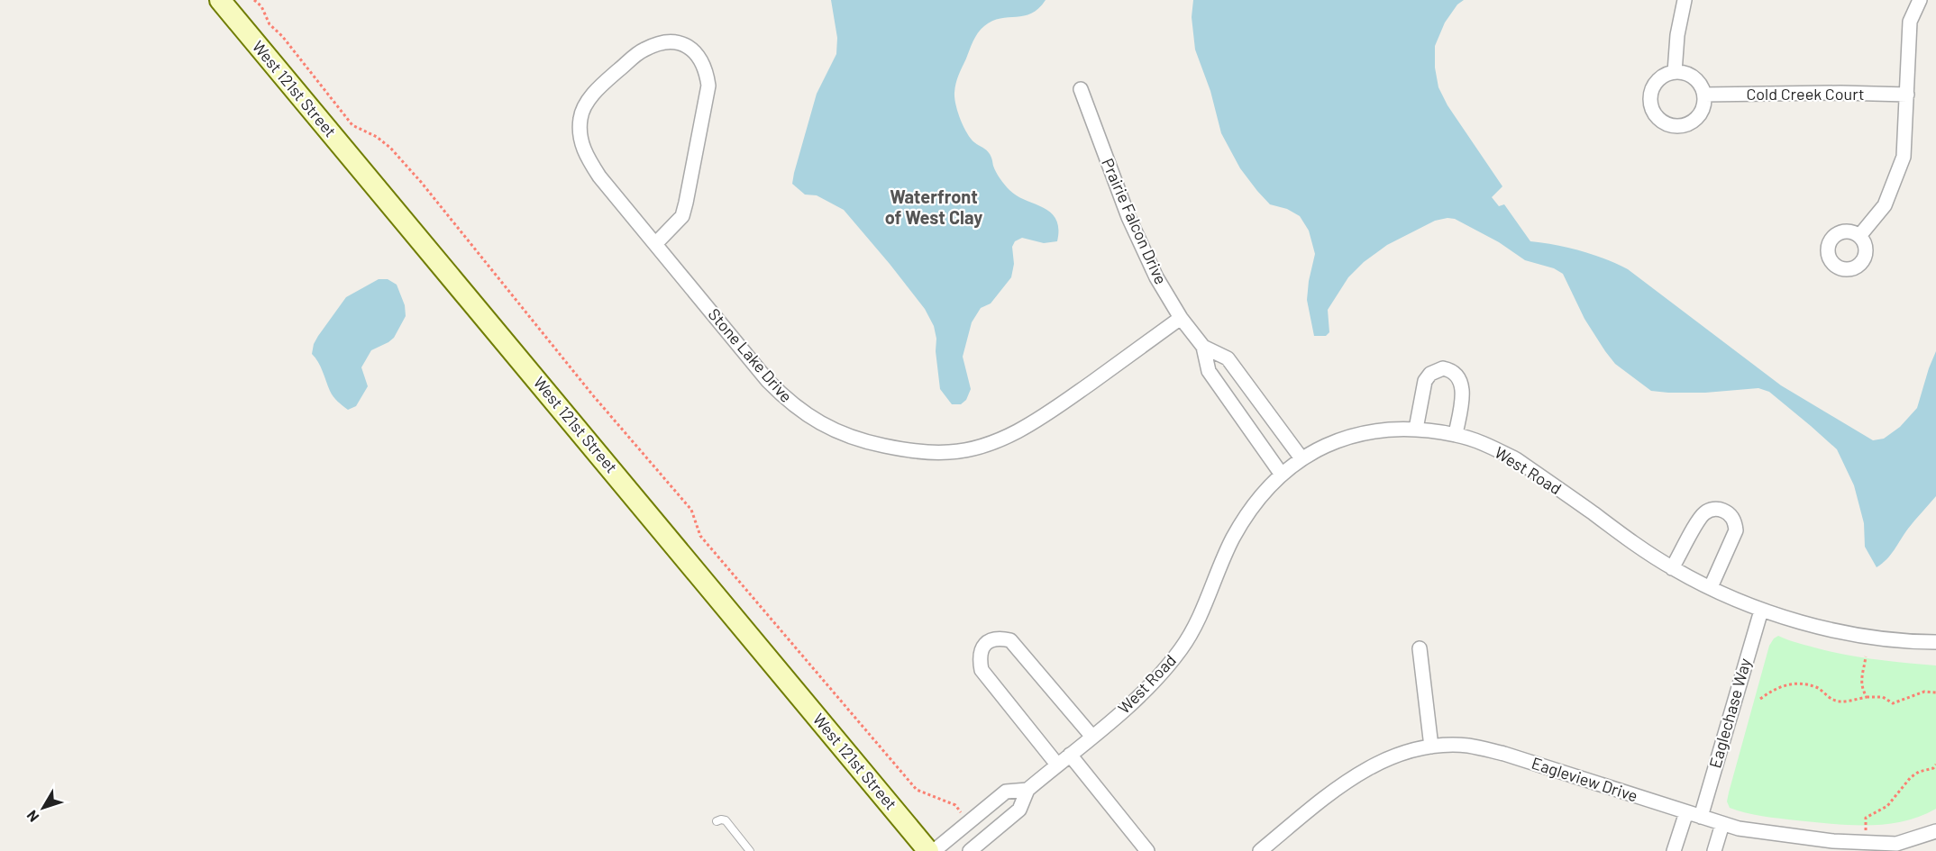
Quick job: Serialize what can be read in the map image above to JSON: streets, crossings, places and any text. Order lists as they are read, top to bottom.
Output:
{
  "streets": {
    "street": [
      "West 121st Street",
      "Cold Creek Court",
      "Prairie Falcon Drive",
      "Stone Lake Drive",
      "West Road",
      "Eaglechase Way",
      "Eagleview Drive"
    ]
  },
  "crossings": [
    ["Prairie Falcon Drive", "Stone Lake Drive"],
    ["Prairie Falcon Drive", "West Road"],
    ["West Road", "Eaglechase Way"],
    ["Eaglechase Way", "Eagleview Drive"]
  ],
  "districts": ["Waterfront of West Clay"],
  "north": "bottom left"
}
